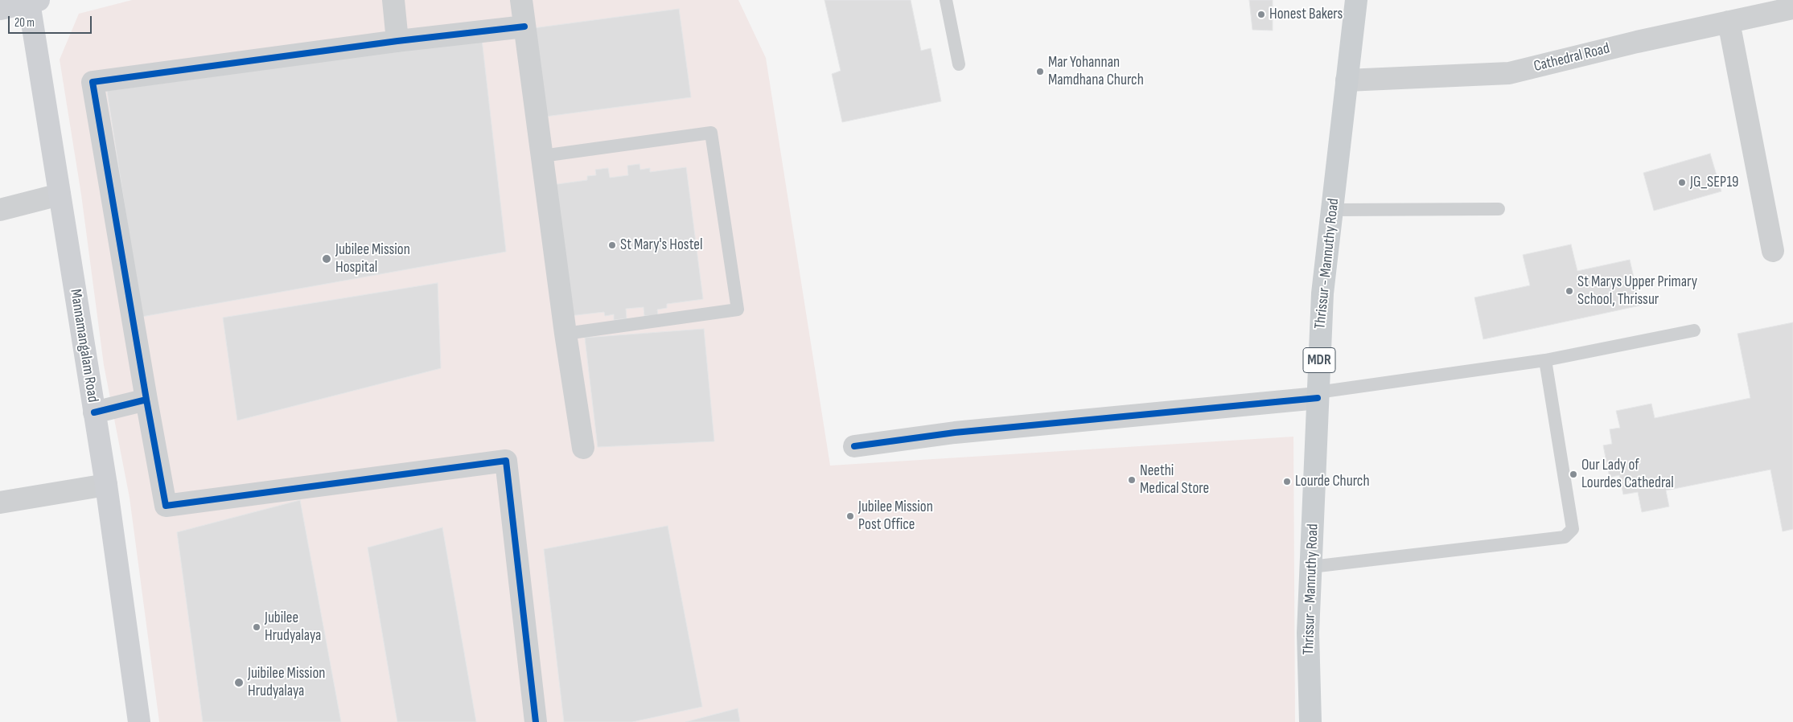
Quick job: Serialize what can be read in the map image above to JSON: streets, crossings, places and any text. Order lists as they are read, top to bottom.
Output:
{
  "streets": {
    "main road": ["Thrissur - Mannuthy Road", "Mannamangalam Road", "MDR"],
    "street": ["Cathedral Road"]
  },
  "crossings": [
    ["Cathedral Road", "Thrissur - Mannuthy Road"]
  ],
  "places": [
    "Honest Bakers",
    "Mar Yohannan Mamdhana Church",
    "JG_SEP19",
    "St Mary's Hostel",
    "Jubilee Mission Hospital",
    "St Marys Upper Primary School, Thrissur",
    "Our Lady of Lourdes Cathedral",
    "Neethi Medical Store",
    "Lourde Church",
    "Jubilee Mission Post Office",
    "Jubilee Hrudyalaya",
    "Juibilee Mission Hrudyalaya"
  ],
  "scale_bar": "20 m"
}
